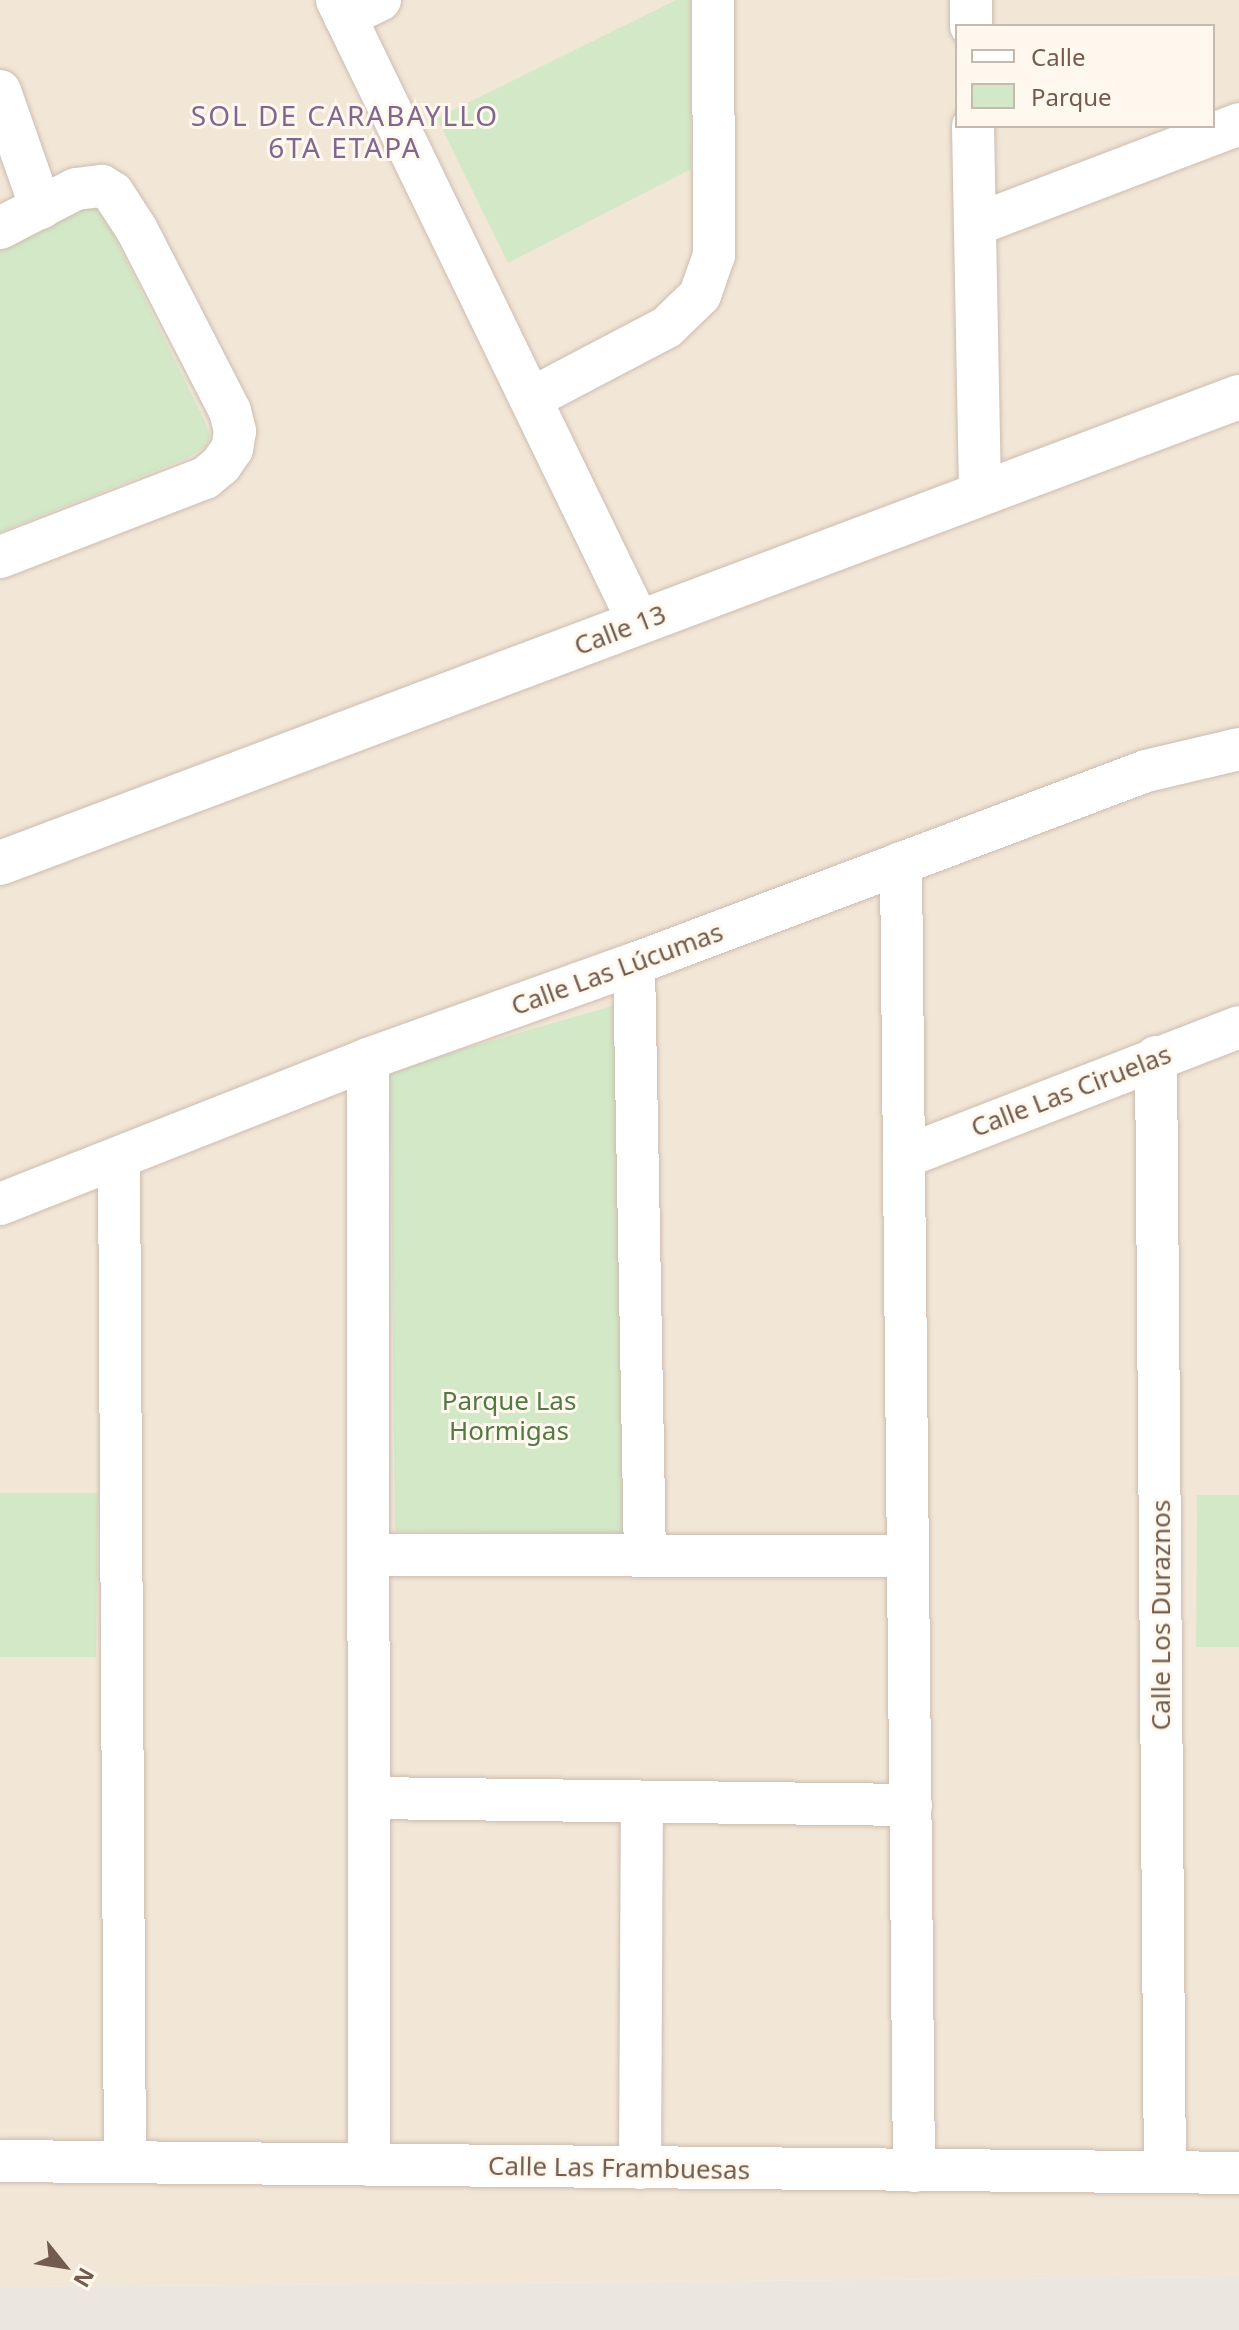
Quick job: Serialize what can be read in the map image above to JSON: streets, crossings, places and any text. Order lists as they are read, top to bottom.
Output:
{
  "streets": {
    "street": [
      "Calle 13",
      "Calle Las Lúcumas",
      "Calle Las Ciruelas",
      "Calle Los Duraznos",
      "Calle Las Frambuesas"
    ]
  },
  "crossings": [
    ["Calle Las Ciruelas", "Calle Los Duraznos"],
    ["Calle Los Duraznos", "Calle Las Frambuesas"]
  ],
  "districts": ["SOL DE CARABAYLLO 6TA ETAPA"],
  "parks": ["Parque Las Hormigas"],
  "legend": ["Calle", "Parque"],
  "north": "bottom right"
}
